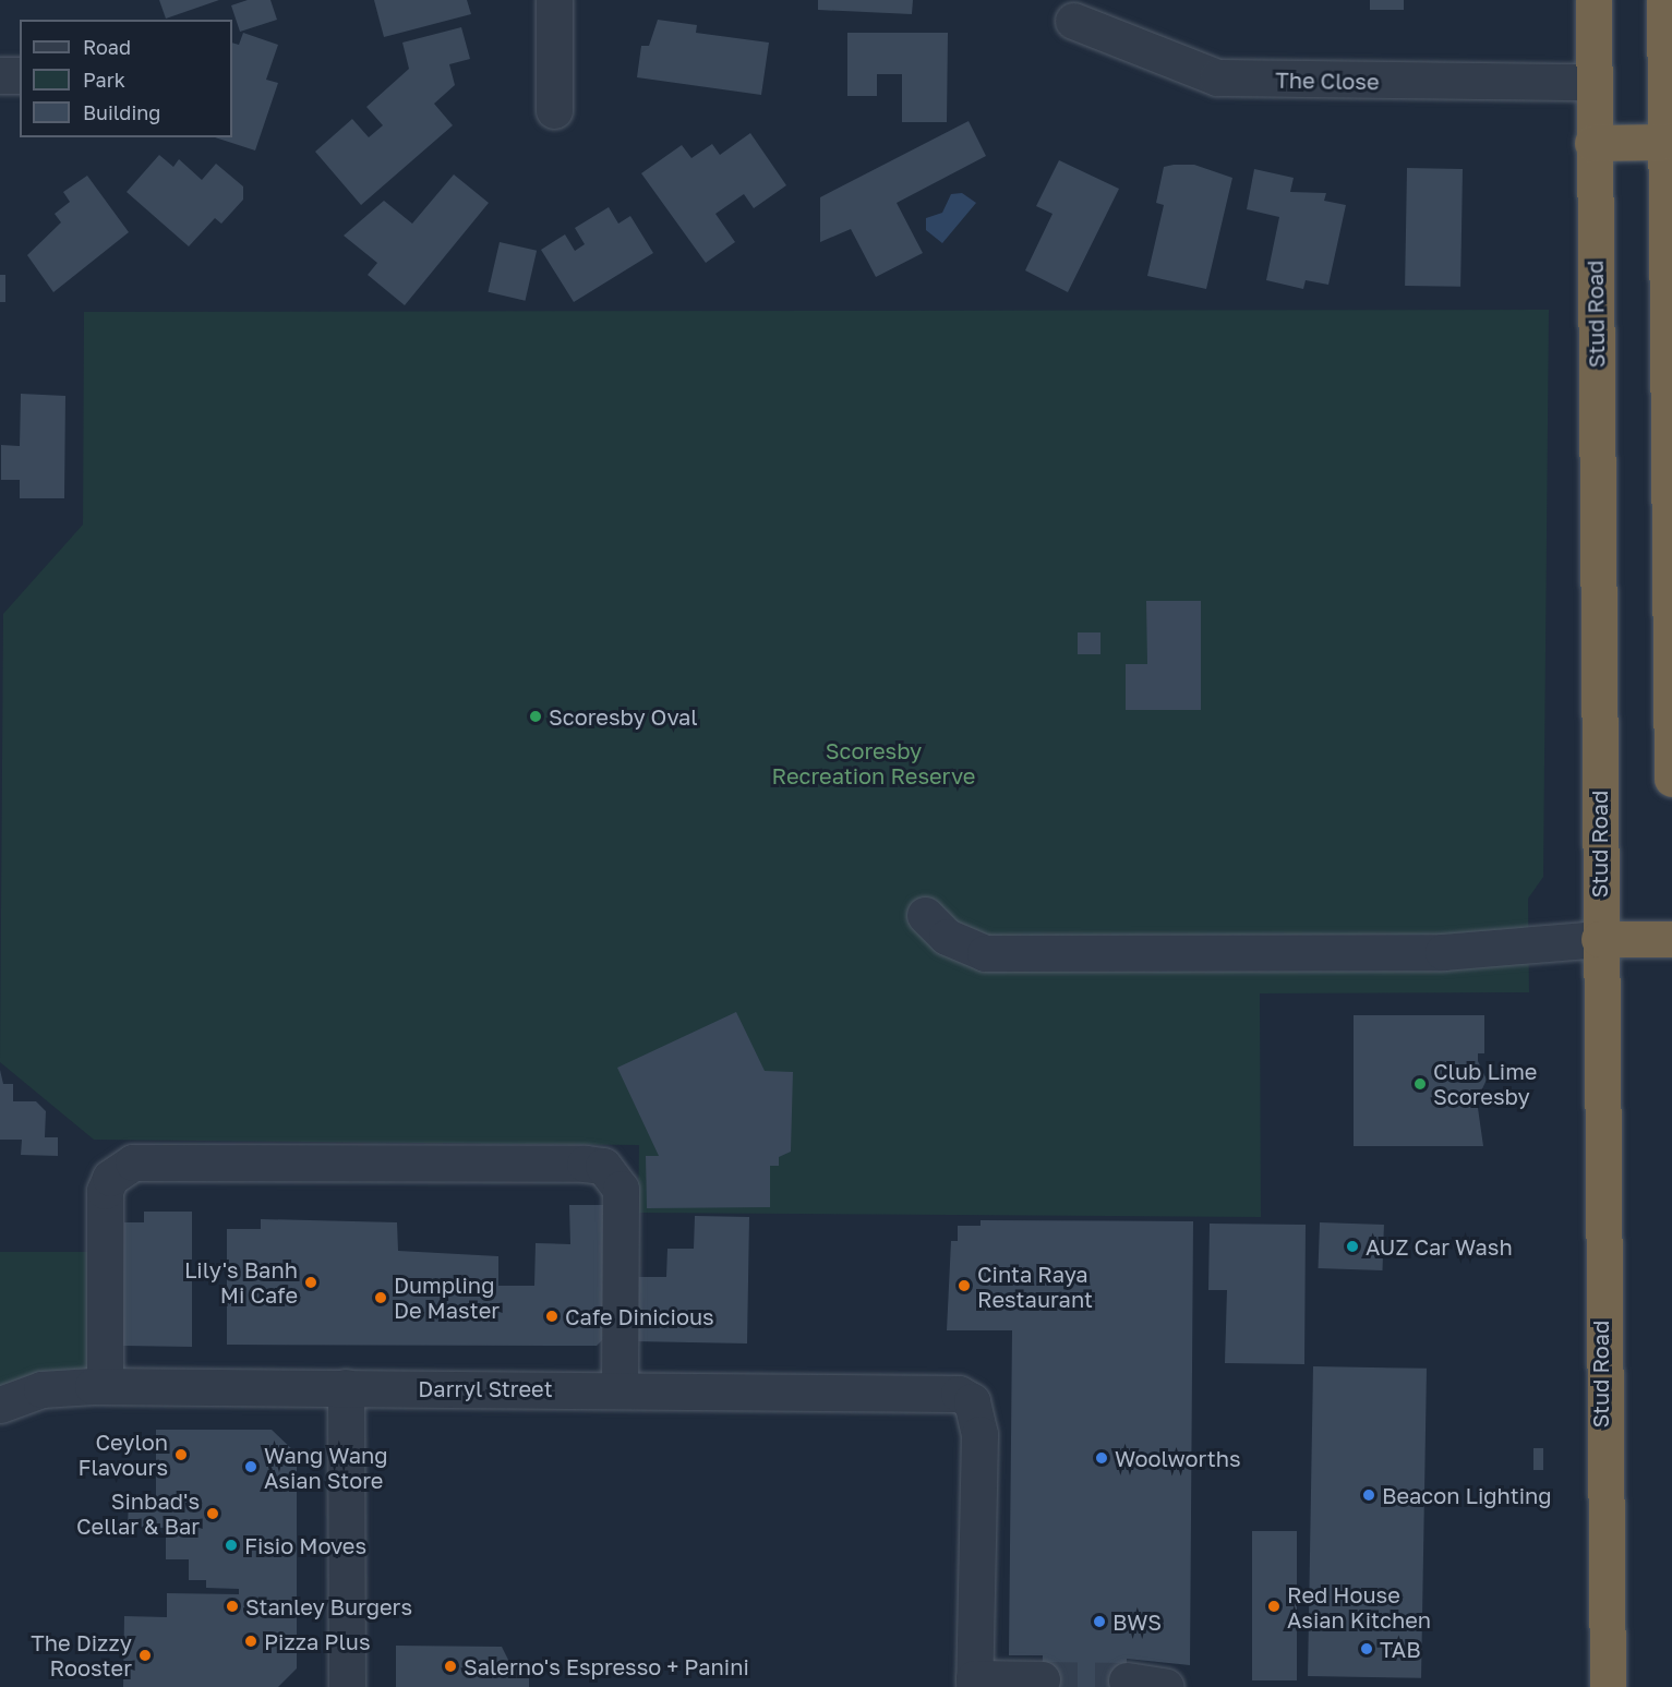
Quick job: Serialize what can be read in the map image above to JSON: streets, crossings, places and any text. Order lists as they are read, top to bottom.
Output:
{
  "streets": {
    "highway": ["Stud Road"],
    "street": ["The Close", "Darryl Street"]
  },
  "crossings": [
    ["The Close", "Stud Road"]
  ],
  "parks": ["Scoresby Recreation Reserve"],
  "places": [
    "Scoresby Oval",
    "Club Lime Scoresby",
    "AUZ Car Wash",
    "Lily's Banh Mi Cafe",
    "Cinta Raya Restaurant",
    "Dumpling De Master",
    "Cafe Dinicious",
    "Ceylon Flavours",
    "Woolworths",
    "Wang Wang Asian Store",
    "Beacon Lighting",
    "Sinbad's Cellar & Bar",
    "Fisio Moves",
    "Stanley Burgers",
    "Red House Asian Kitchen",
    "BWS",
    "Pizza Plus",
    "TAB",
    "The Dizzy Rooster",
    "Salerno's Espresso + Panini"
  ],
  "legend": ["Road", "Park", "Building"]
}
